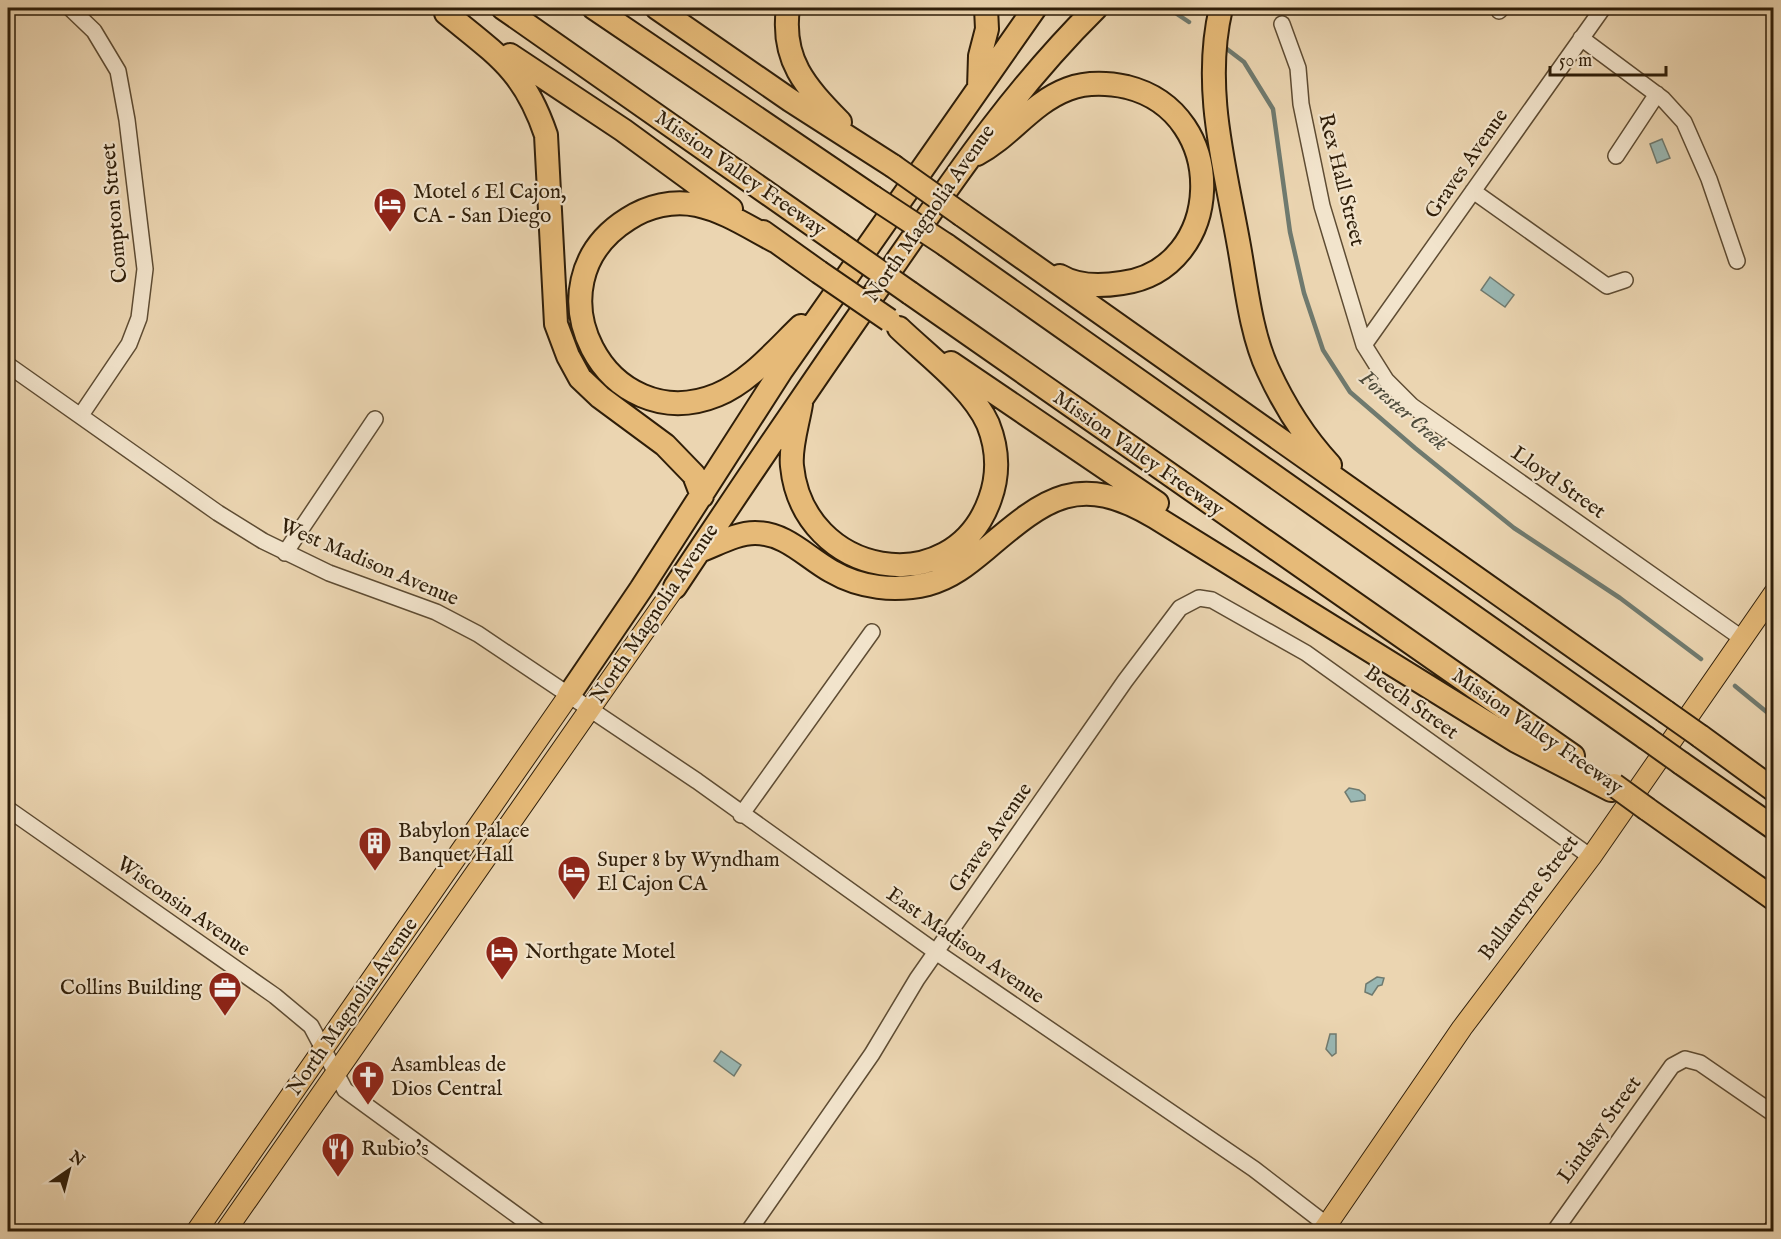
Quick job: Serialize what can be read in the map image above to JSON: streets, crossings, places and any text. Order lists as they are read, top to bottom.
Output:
{
  "streets": {
    "highway": ["Mission Valley Freeway", "North Magnolia Avenue"],
    "main road": ["Ballantyne Street"],
    "street": [
      "Graves Avenue",
      "Rex Hall Street",
      "Compton Street",
      "Lloyd Street",
      "West Madison Avenue",
      "Beech Street",
      "Wisconsin Avenue",
      "East Madison Avenue",
      "Lindsay Street"
    ]
  },
  "crossings": [
    ["Graves Avenue", "Rex Hall Street"],
    ["Graves Avenue", "Lloyd Street"],
    ["Graves Avenue", "Beech Street"],
    ["Graves Avenue", "East Madison Avenue"],
    ["Rex Hall Street", "Lloyd Street"],
    ["Compton Street", "West Madison Avenue"],
    ["North Magnolia Avenue", "West Madison Avenue"],
    ["North Magnolia Avenue", "Wisconsin Avenue"],
    ["North Magnolia Avenue", "East Madison Avenue"],
    ["Lloyd Street", "Ballantyne Street"],
    ["West Madison Avenue", "East Madison Avenue"],
    ["Beech Street", "Ballantyne Street"],
    ["Ballantyne Street", "East Madison Avenue"]
  ],
  "water": ["Forester Creek"],
  "places": {
    "hotel": ["Motel 6 El Cajon, CA - San Diego", "Super 8 by Wyndham El Cajon CA", "Northgate Motel"],
    "building": ["Babylon Palace Banquet Hall"],
    "office": ["Collins Building"],
    "church": ["Asambleas de Dios Central"],
    "restaurant": ["Rubio's"]
  },
  "scale_bar": "50 m",
  "north": "top right"
}
